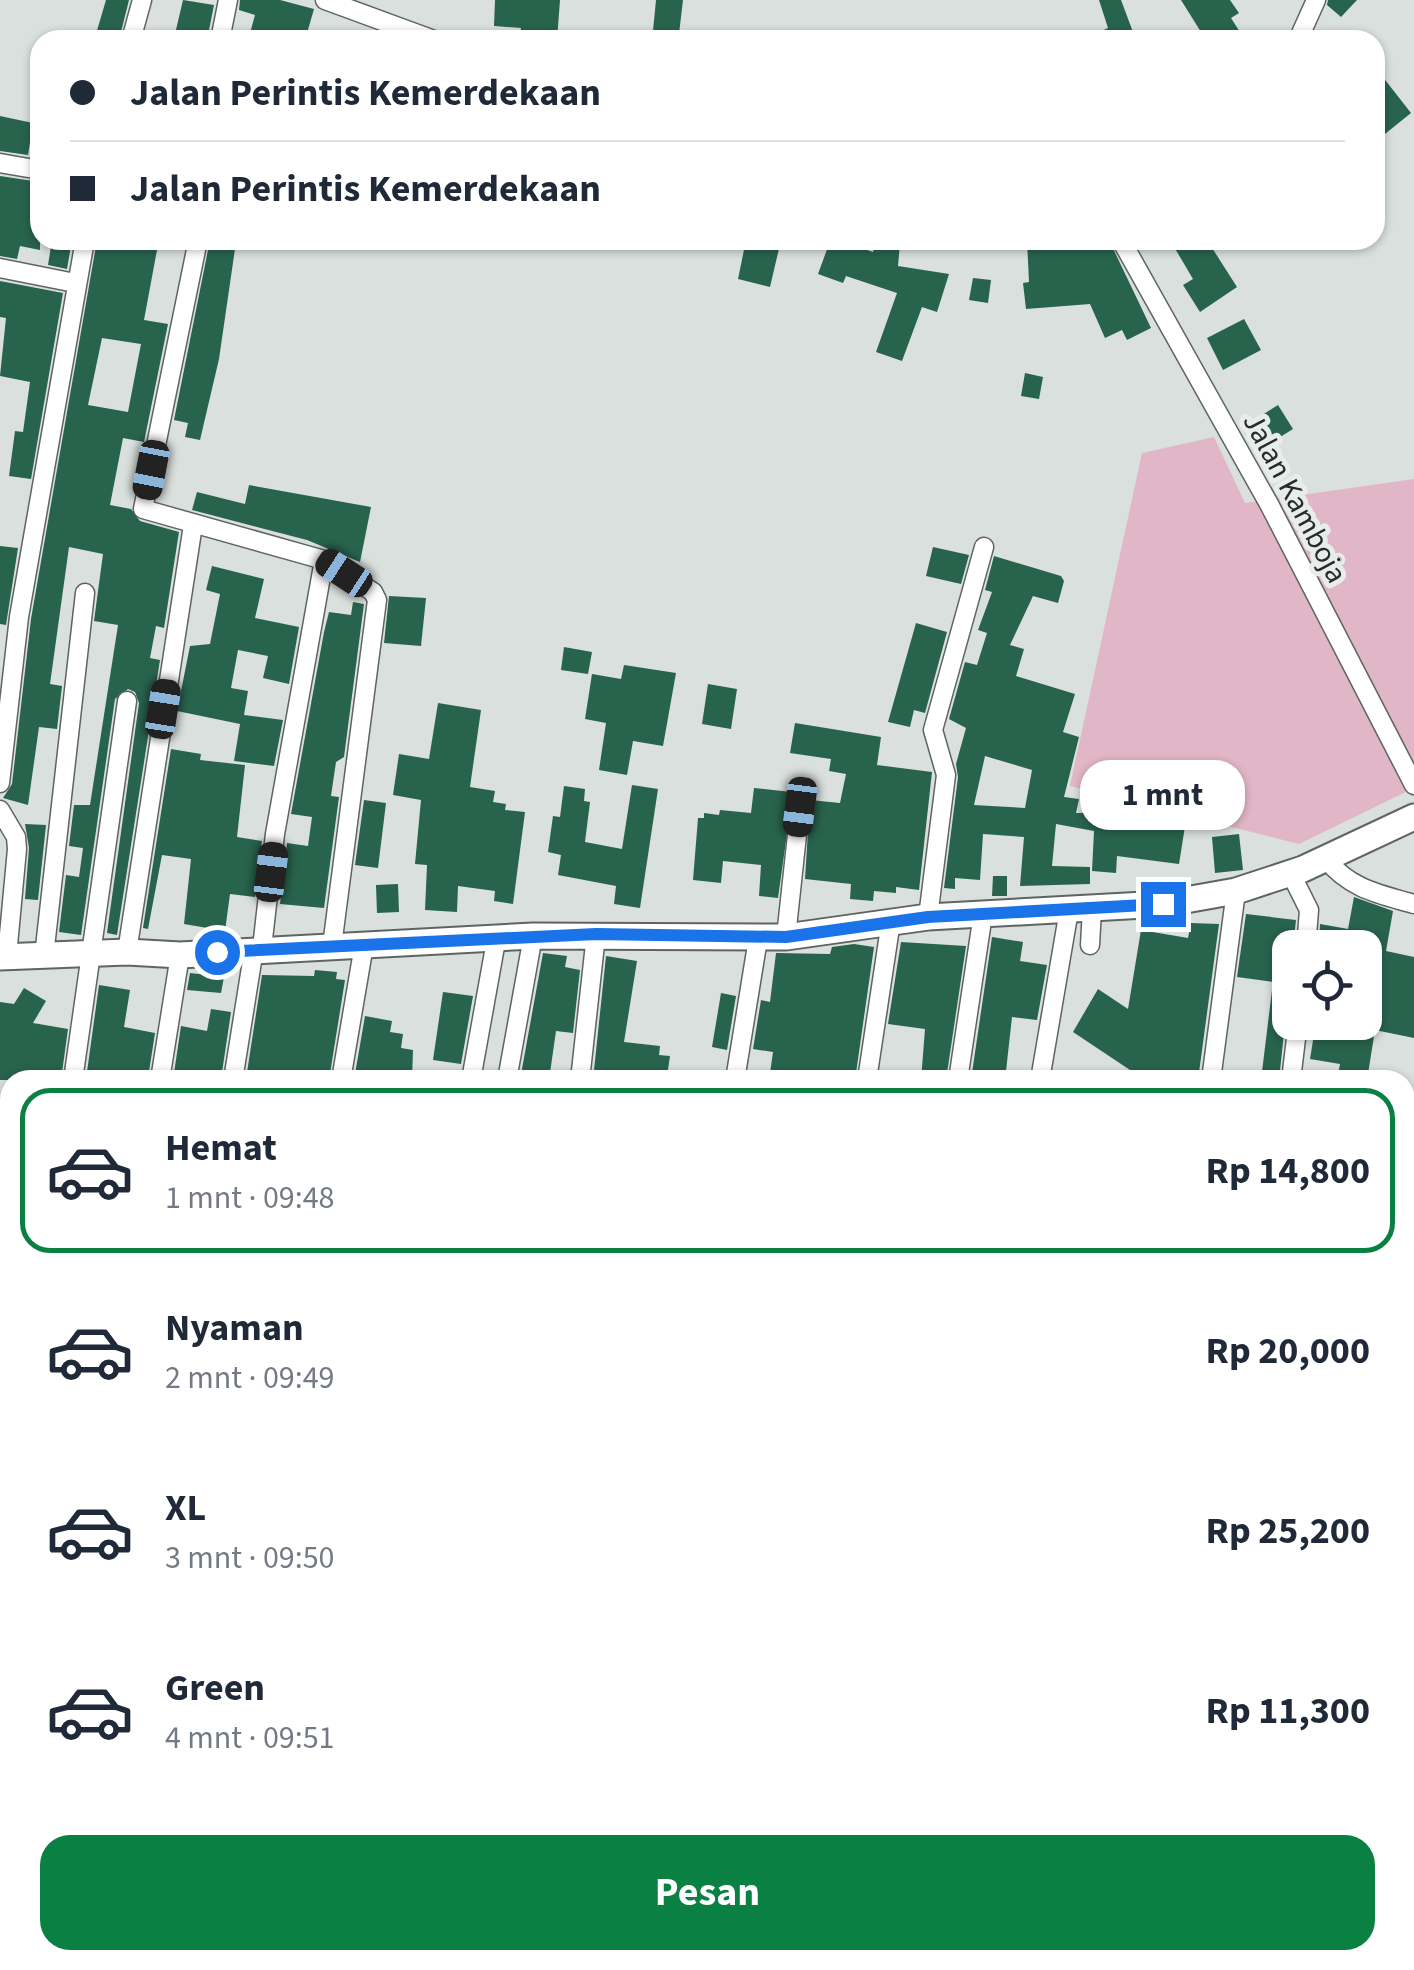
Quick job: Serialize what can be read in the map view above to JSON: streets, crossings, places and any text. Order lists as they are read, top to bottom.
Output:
{
  "streets": {
    "street": ["Jalan Kamboja"]
  },
  "page": {
    "banner": ["Jalan Perintis Kemerdekaan", "Jalan Perintis Kemerdekaan"],
    "bubble": "1 mnt",
    "list": [
      {
        "name": "Hemat",
        "note": "1 mnt · 09:48",
        "value": "Rp 14,800"
      },
      {
        "name": "Nyaman",
        "note": "2 mnt · 09:49",
        "value": "Rp 20,000"
      },
      {
        "name": "XL",
        "note": "3 mnt · 09:50",
        "value": "Rp 25,200"
      },
      {
        "name": "Green",
        "note": "4 mnt · 09:51",
        "value": "Rp 11,300"
      }
    ],
    "buttons": "Pesan"
  }
}
